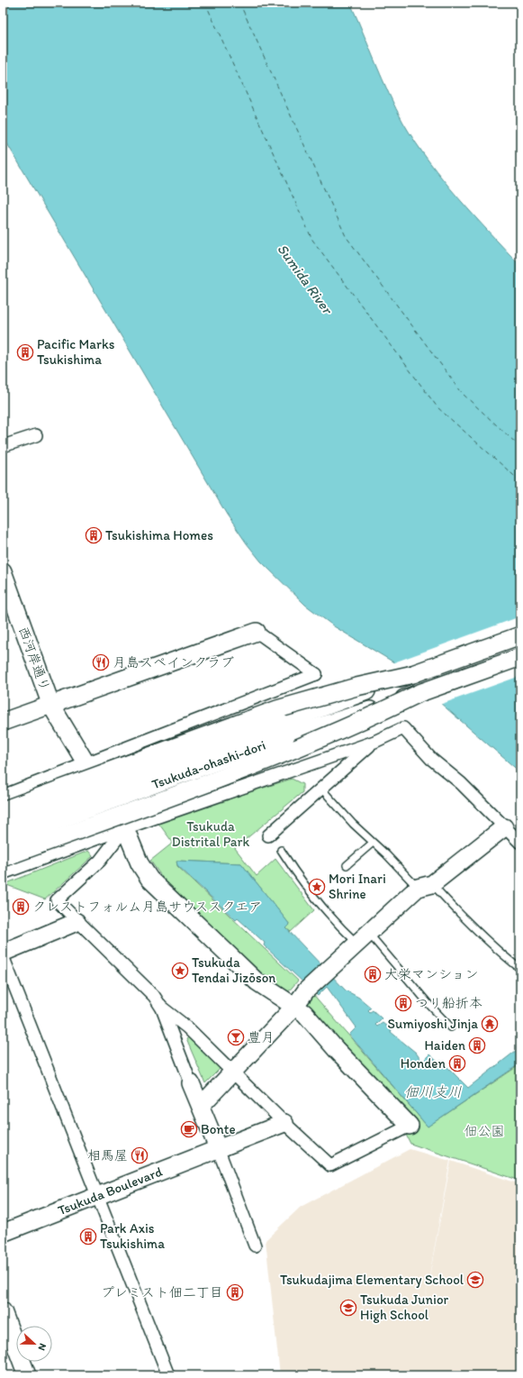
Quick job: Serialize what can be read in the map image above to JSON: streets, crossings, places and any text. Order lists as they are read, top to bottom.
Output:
{
  "streets": {
    "main road": ["西河岸通り", "Tsukuda-ohashi-dori", "Tsukuda Boulevard"]
  },
  "water": ["Sumida River", "佃川支川"],
  "parks": ["Tsukuda Distrital Park", "佃公園"],
  "places": {
    "building": [
      "Pacific Marks Tsukishima",
      "Tsukishima Homes",
      "クレストフォルム月島サウススクエア",
      "大栄マンション",
      "つり船折本",
      "Haiden",
      "Honden",
      "Park Axis Tsukishima",
      "プレミスト佃二丁目"
    ],
    "restaurant": ["月島スペインクラブ", "相馬屋"],
    "place": ["Mori Inari Shrine", "Tsukuda Tendai Jizōson"],
    "temple": ["Sumiyoshi Jinja"],
    "bar": ["豊月"],
    "cafe": ["Bonte"],
    "school or university": ["Tsukudajima Elementary School", "Tsukuda Junior High School"]
  },
  "north": "right"
}
